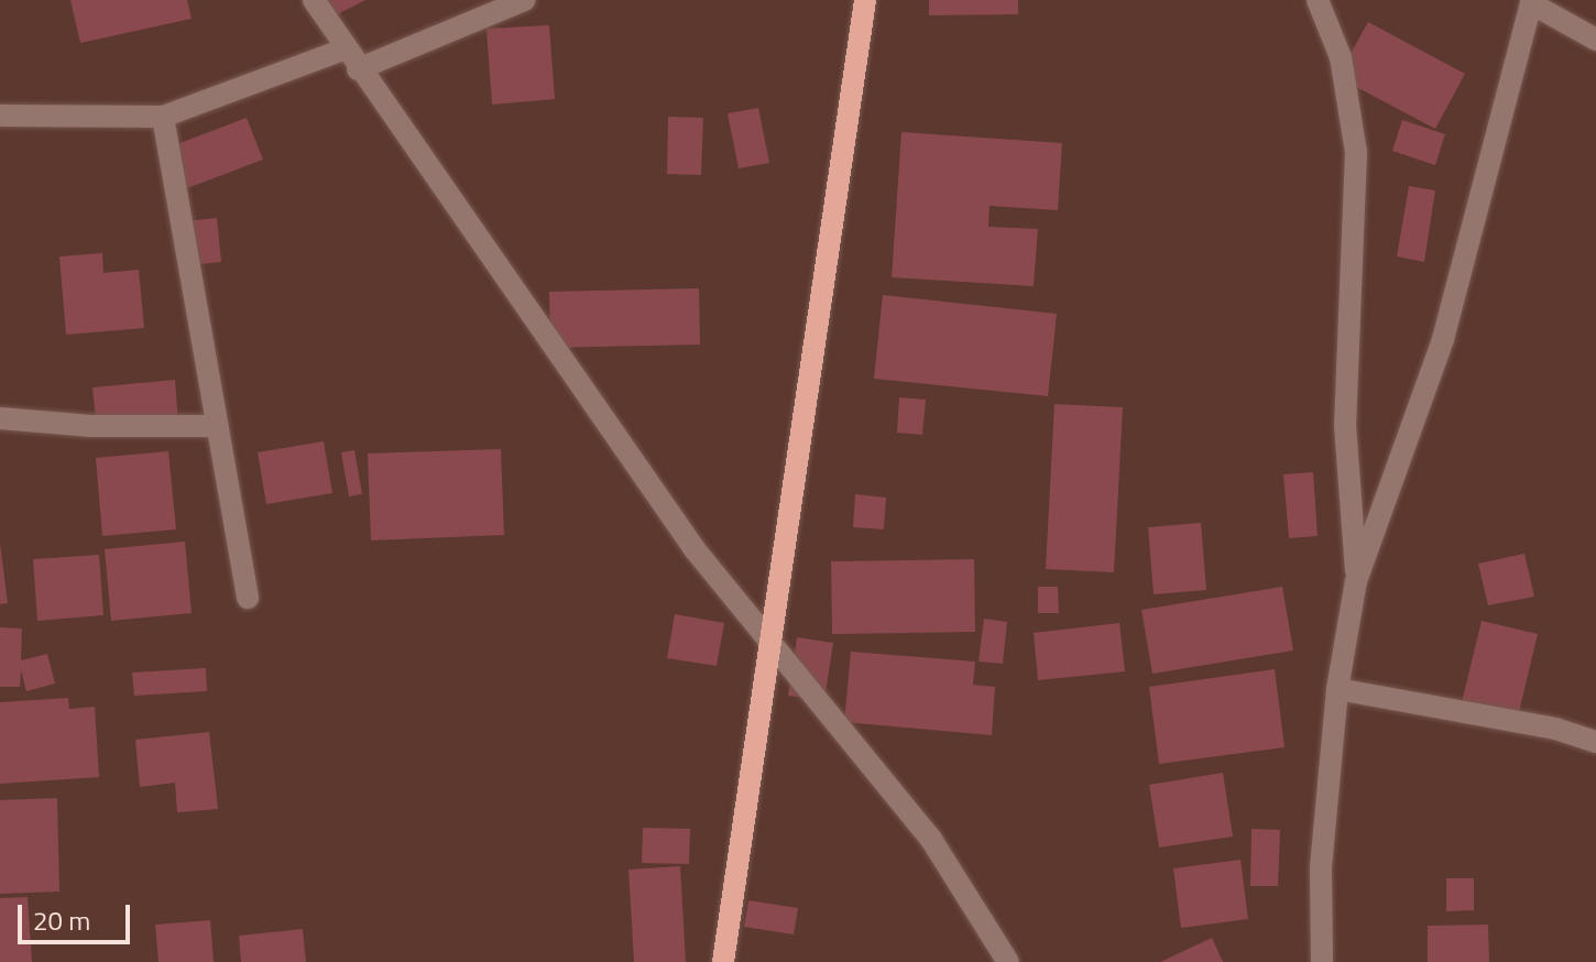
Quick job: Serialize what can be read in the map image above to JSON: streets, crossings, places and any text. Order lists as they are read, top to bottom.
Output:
{
  "scale_bar": "20 m"
}
